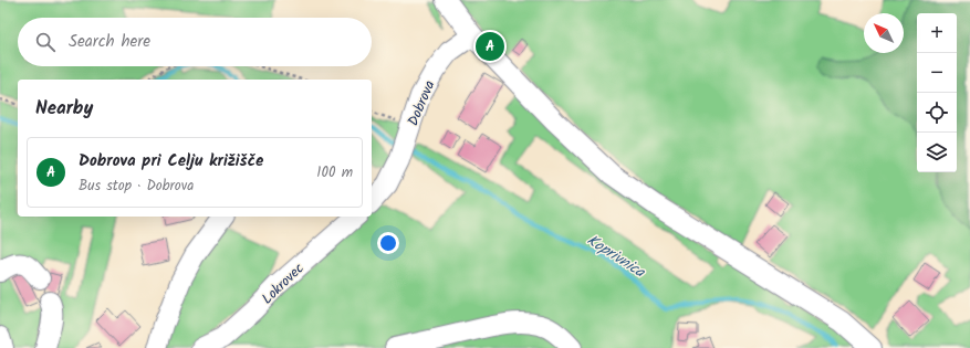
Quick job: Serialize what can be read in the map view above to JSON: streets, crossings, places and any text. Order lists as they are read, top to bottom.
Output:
{
  "streets": {
    "street": ["Dobrova", "Lokrovec"]
  },
  "water": ["Koprivnica"],
  "north": "top left",
  "page": {
    "map_buttons": ["+", "−"],
    "search": "Search here",
    "pins": "A",
    "heading": "Nearby",
    "list": [
      {
        "mark": "A",
        "name": "Dobrova pri Celju križišče",
        "note": "Bus stop · Dobrova",
        "value": "100 m"
      }
    ]
  }
}
